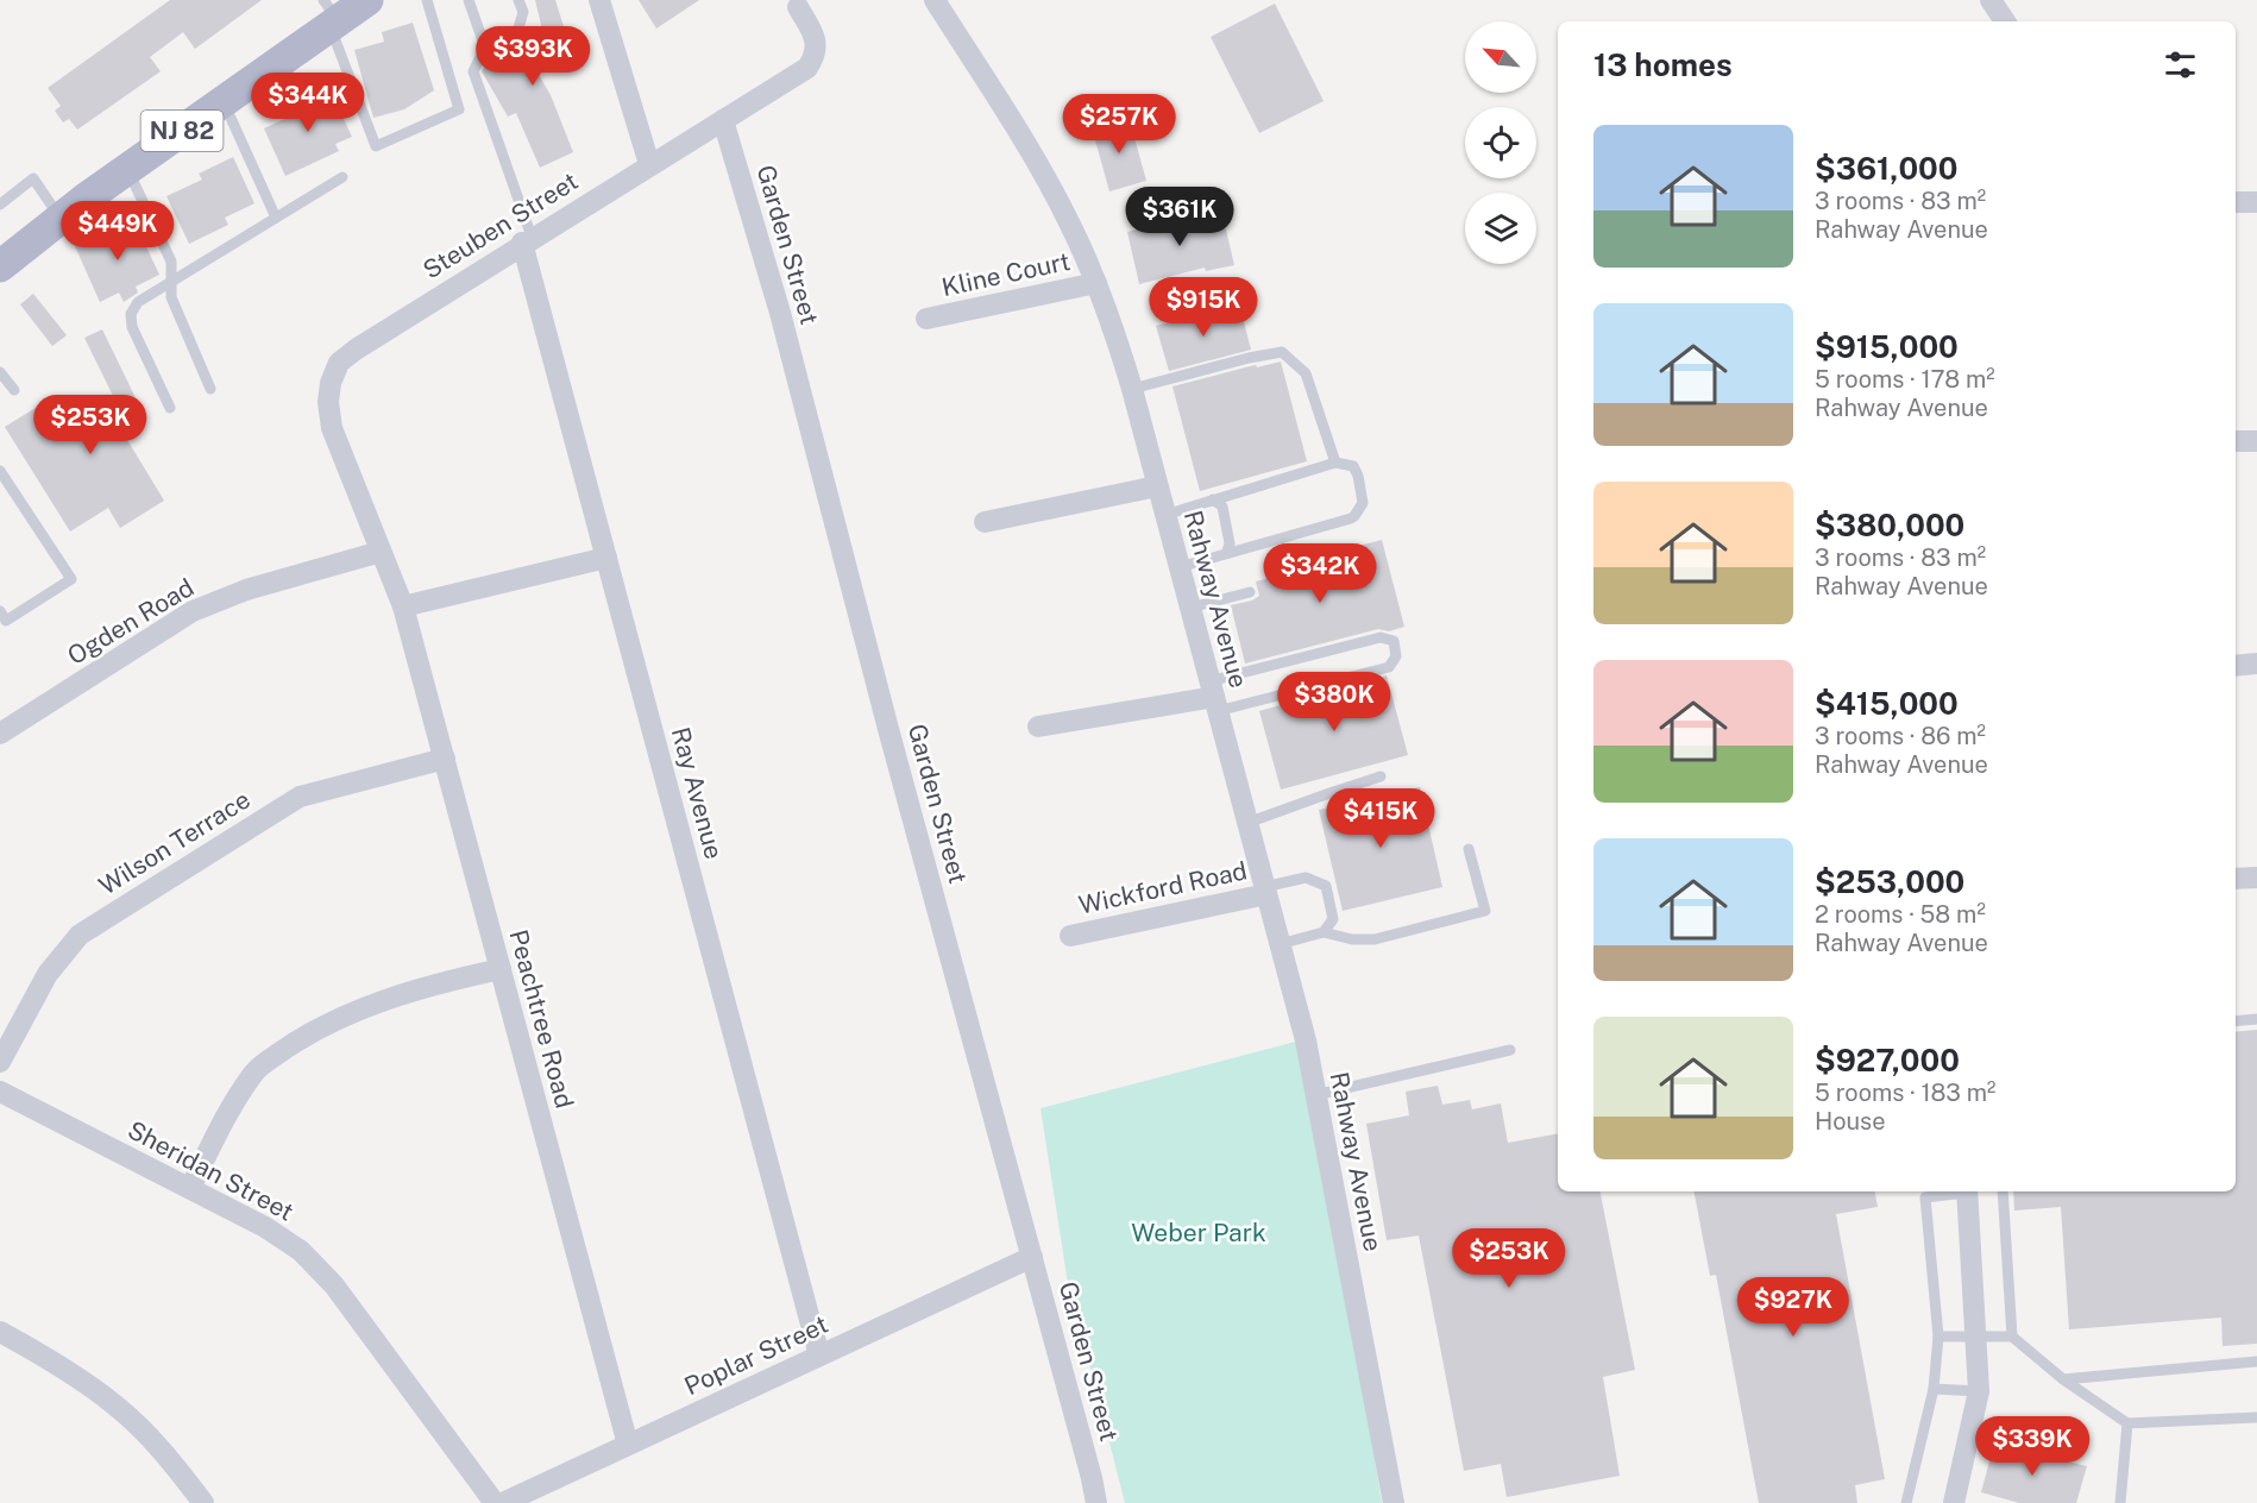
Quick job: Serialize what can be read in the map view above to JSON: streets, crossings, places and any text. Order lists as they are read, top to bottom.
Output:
{
  "streets": {
    "main road": ["NJ 82"],
    "street": [
      "Steuben Street",
      "Garden Street",
      "Kline Court",
      "Rahway Avenue",
      "Ogden Road",
      "Ray Avenue",
      "Wilson Terrace",
      "Wickford Road",
      "Peachtree Road",
      "Sheridan Street",
      "Poplar Street"
    ]
  },
  "crossings": [
    ["Steuben Street", "Garden Street"],
    ["Steuben Street", "Ogden Road"],
    ["Steuben Street", "Ray Avenue"],
    ["Steuben Street", "Peachtree Road"],
    ["Garden Street", "Poplar Street"],
    ["Kline Court", "Rahway Avenue"],
    ["Rahway Avenue", "Wickford Road"],
    ["Ogden Road", "Peachtree Road"],
    ["Ray Avenue", "Poplar Street"],
    ["Wilson Terrace", "Peachtree Road"],
    ["Peachtree Road", "Poplar Street"]
  ],
  "parks": ["Weber Park"],
  "north": "top left",
  "page": {
    "heading": "13 homes",
    "price": [
      "$393K",
      "$344K",
      "$257K",
      "$361K",
      "$449K",
      "$915K",
      "$253K",
      "$342K",
      "$380K",
      "$415K",
      "$253K",
      "$927K",
      "$339K"
    ],
    "list": [
      {
        "name": "$361,000",
        "note": "3 rooms · 83 m² · Rahway Avenue"
      },
      {
        "name": "$915,000",
        "note": "5 rooms · 178 m² · Rahway Avenue"
      },
      {
        "name": "$380,000",
        "note": "3 rooms · 83 m² · Rahway Avenue"
      },
      {
        "name": "$415,000",
        "note": "3 rooms · 86 m² · Rahway Avenue"
      },
      {
        "name": "$253,000",
        "note": "2 rooms · 58 m² · Rahway Avenue"
      },
      {
        "name": "$927,000",
        "note": "5 rooms · 183 m² · House"
      }
    ]
  }
}
